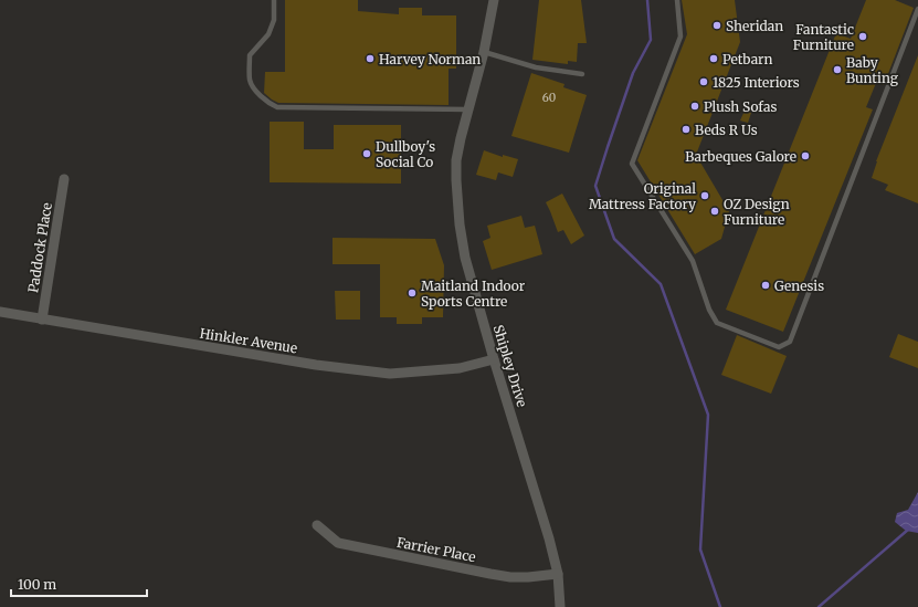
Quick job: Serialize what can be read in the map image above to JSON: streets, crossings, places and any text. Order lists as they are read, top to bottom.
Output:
{
  "streets": {
    "street": [
      "Paddock Place",
      "Hinkler Avenue",
      "Shipley Drive",
      "Farrier Place"
    ]
  },
  "crossings": [
    ["Paddock Place", "Hinkler Avenue"],
    ["Hinkler Avenue", "Shipley Drive"],
    ["Shipley Drive", "Farrier Place"]
  ],
  "places": [
    "Sheridan",
    "Fantastic Furniture",
    "Harvey Norman",
    "Petbarn",
    "Baby Bunting",
    "1825 Interiors",
    "Plush Sofas",
    "Beds R Us",
    "Dullboy's Social Co",
    "Barbeques Galore",
    "Original Mattress Factory",
    "OZ Design Furniture",
    "Genesis",
    "Maitland Indoor Sports Centre"
  ],
  "house_numbers": ["60"],
  "scale_bar": "100 m"
}
